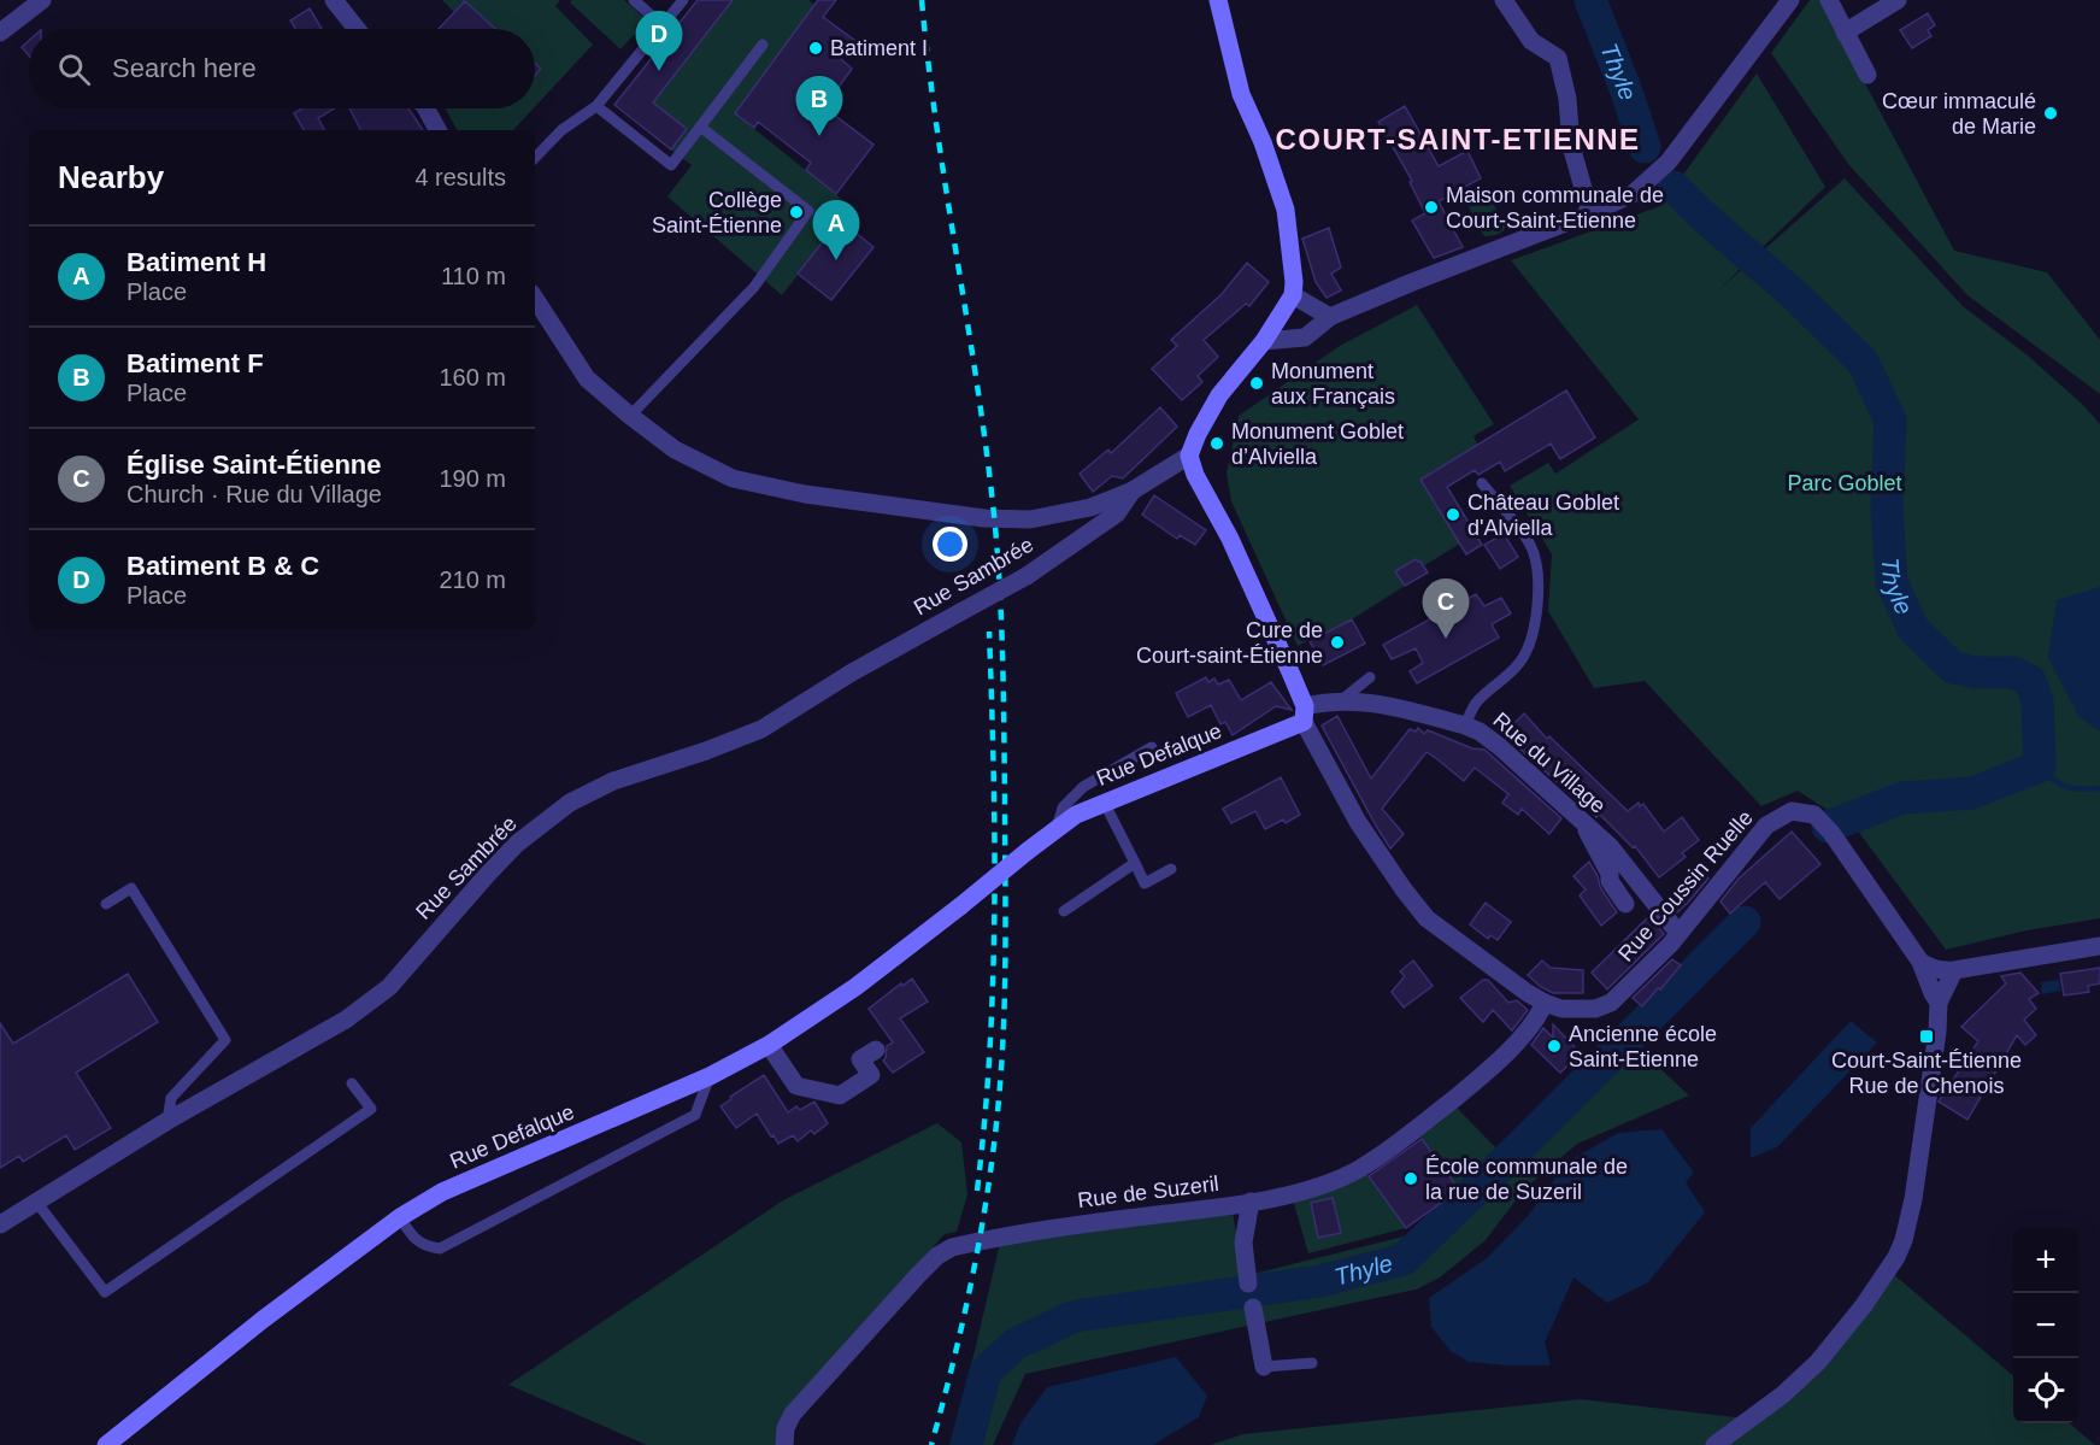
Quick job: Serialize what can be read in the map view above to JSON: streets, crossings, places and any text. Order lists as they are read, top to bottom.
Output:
{
  "streets": {
    "main road": ["Rue Defalque"],
    "street": [
      "Rue Sambrée",
      "Rue du Village",
      "Rue Coussin Ruelle",
      "Rue de Suzeril"
    ]
  },
  "crossings": [
    ["Rue Defalque", "Rue du Village"],
    ["Rue Defalque", "Rue Coussin Ruelle"],
    ["Rue du Village", "Rue Coussin Ruelle"],
    ["Rue Coussin Ruelle", "Rue de Suzeril"]
  ],
  "districts": ["COURT-SAINT-ETIENNE"],
  "water": ["Thyle"],
  "parks": ["Parc Goblet"],
  "places": {
    "other": [
      "Batiment I",
      "Cœur immaculé de Marie",
      "Maison communale de Court-Saint-Etienne",
      "Collège Saint-Étienne",
      "Monument aux Français",
      "Monument Goblet d’Alviella",
      "Château Goblet d'Alviella",
      "Cure de Court-saint-Étienne",
      "Ancienne école Saint-Etienne",
      "École communale de la rue de Suzeril"
    ],
    "transit": ["Court-Saint-Étienne Rue de Chenois"]
  },
  "page": {
    "pins": [
      "D",
      "B",
      "A",
      "C"
    ],
    "search": "Search here",
    "heading": ["Nearby", "4 results"],
    "list": [
      {
        "mark": "A",
        "name": "Batiment H",
        "note": "Place",
        "value": "110 m"
      },
      {
        "mark": "B",
        "name": "Batiment F",
        "note": "Place",
        "value": "160 m"
      },
      {
        "mark": "C",
        "name": "Église Saint-Étienne",
        "note": "Church · Rue du Village",
        "value": "190 m"
      },
      {
        "mark": "D",
        "name": "Batiment B & C",
        "note": "Place",
        "value": "210 m"
      }
    ],
    "map_buttons": ["+", "−"]
  }
}
